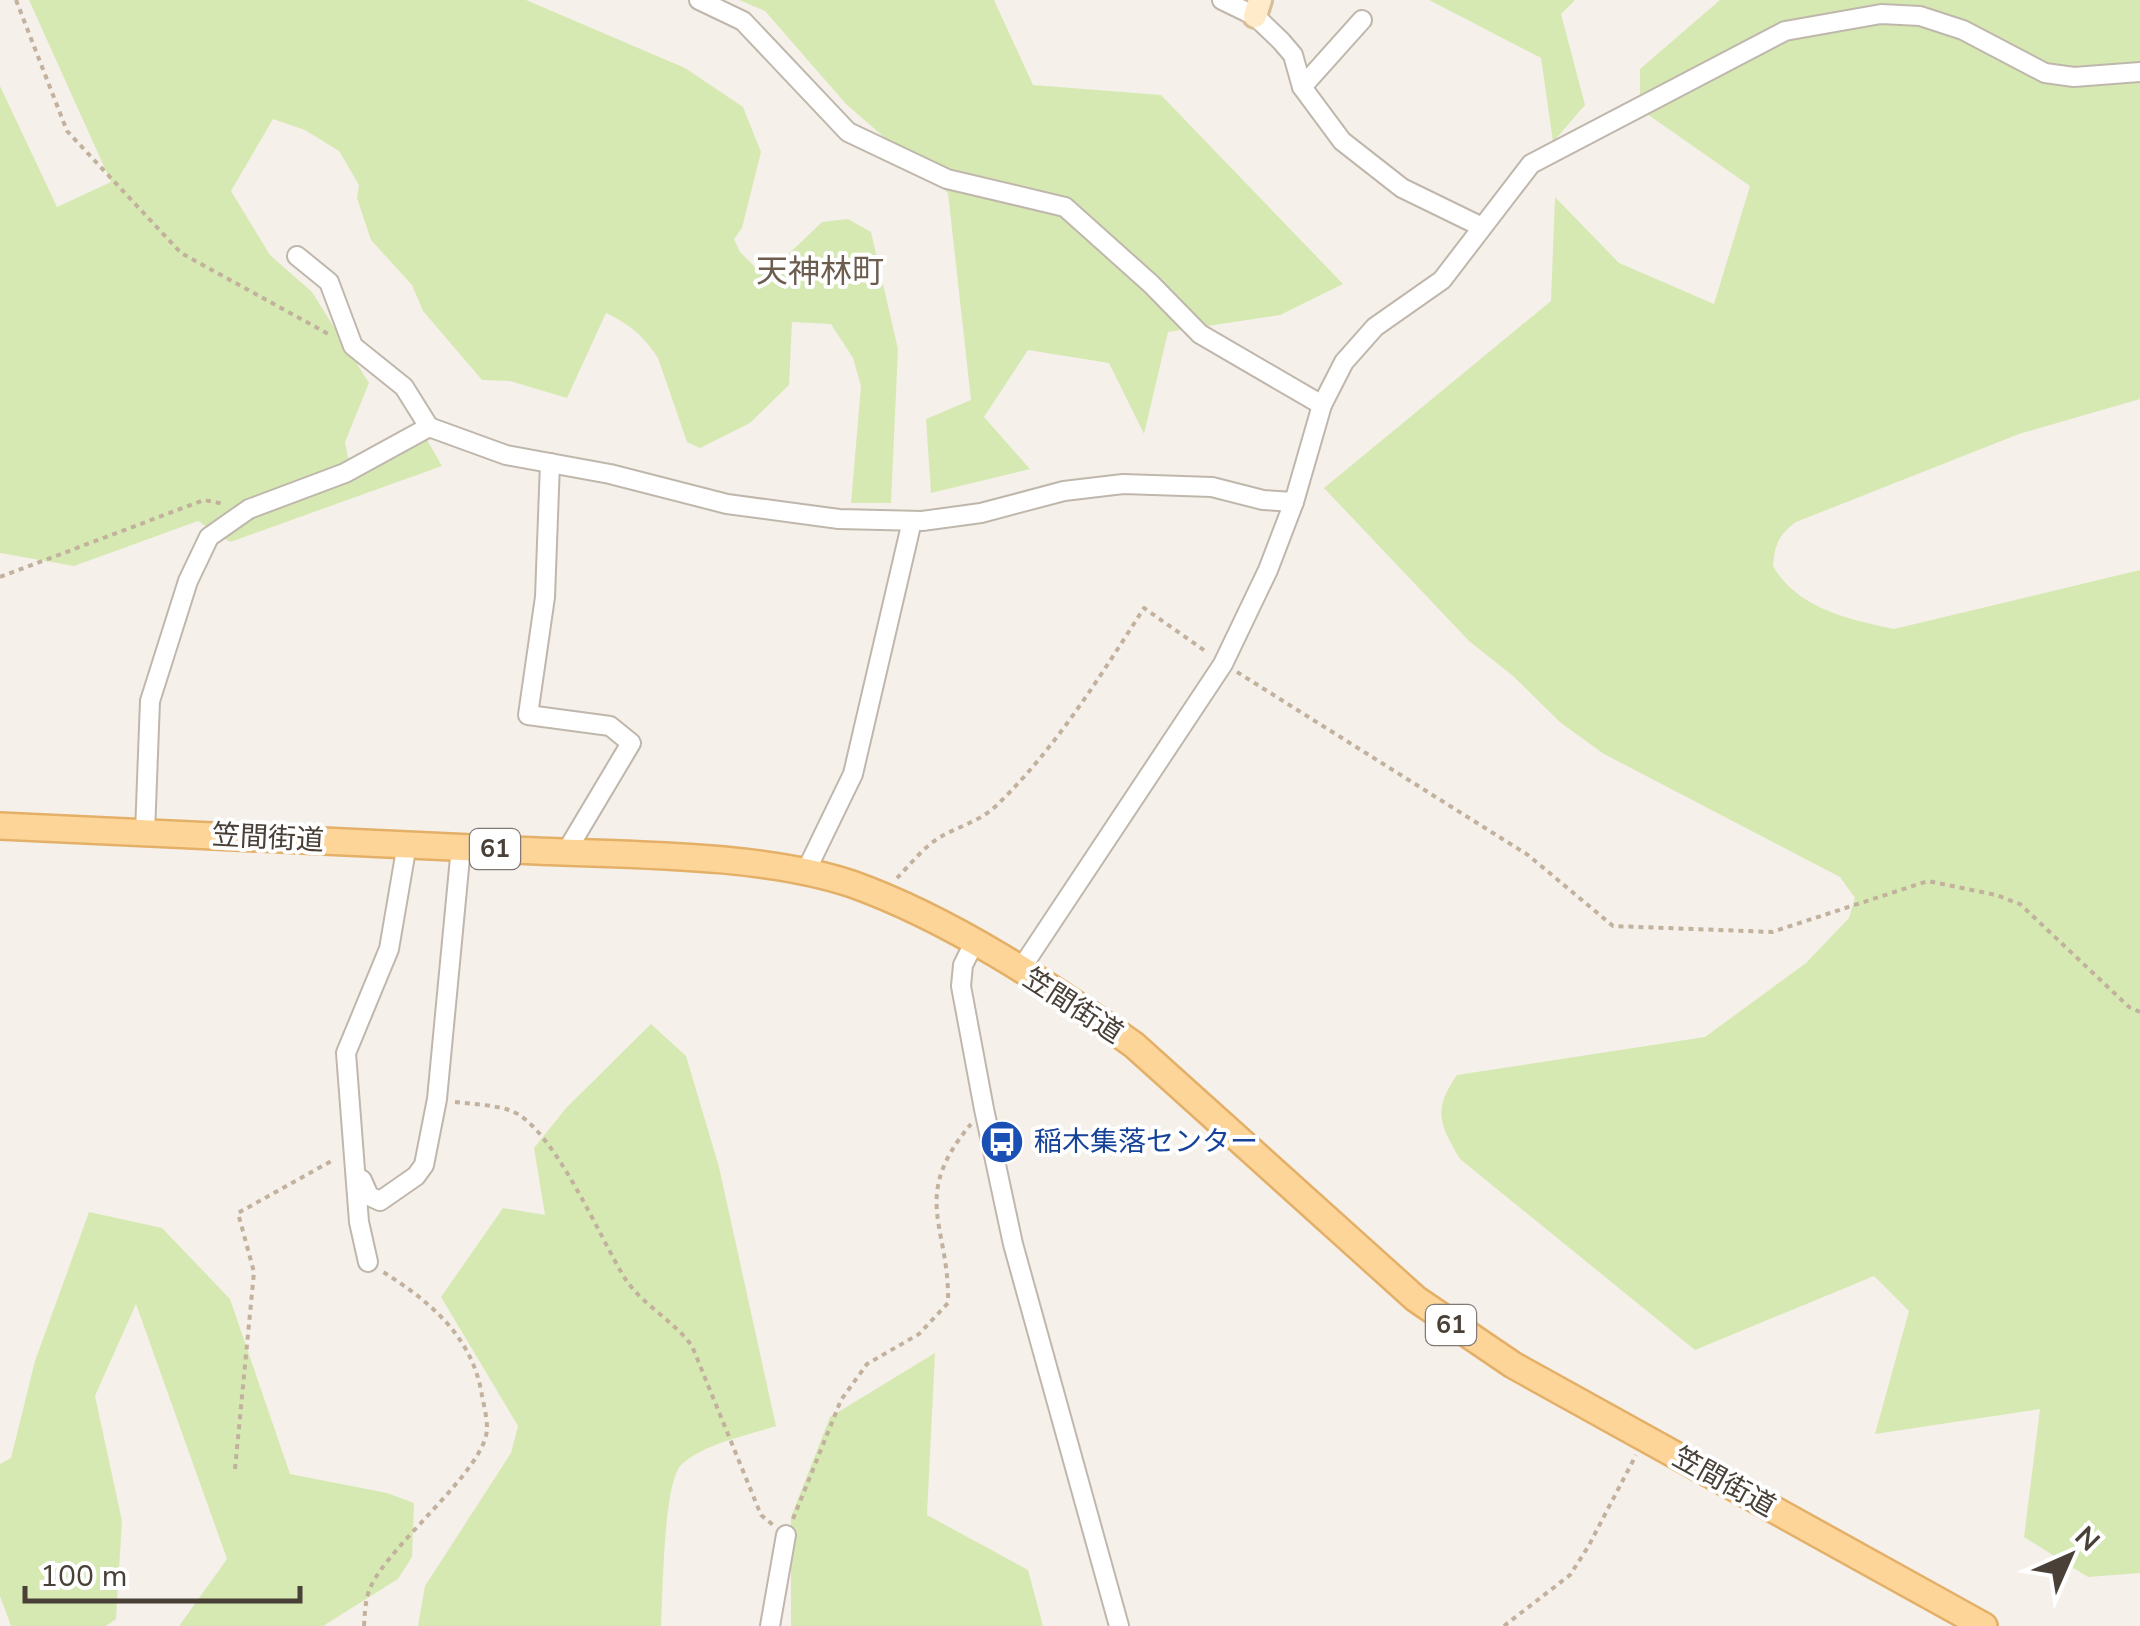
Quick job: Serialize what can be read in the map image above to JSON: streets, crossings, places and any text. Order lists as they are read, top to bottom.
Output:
{
  "streets": {
    "main road": ["笠間街道", "61"]
  },
  "districts": ["天神林町"],
  "places": {
    "bus stop": ["稲木集落センター"]
  },
  "scale_bar": "100 m",
  "north": "top right"
}
